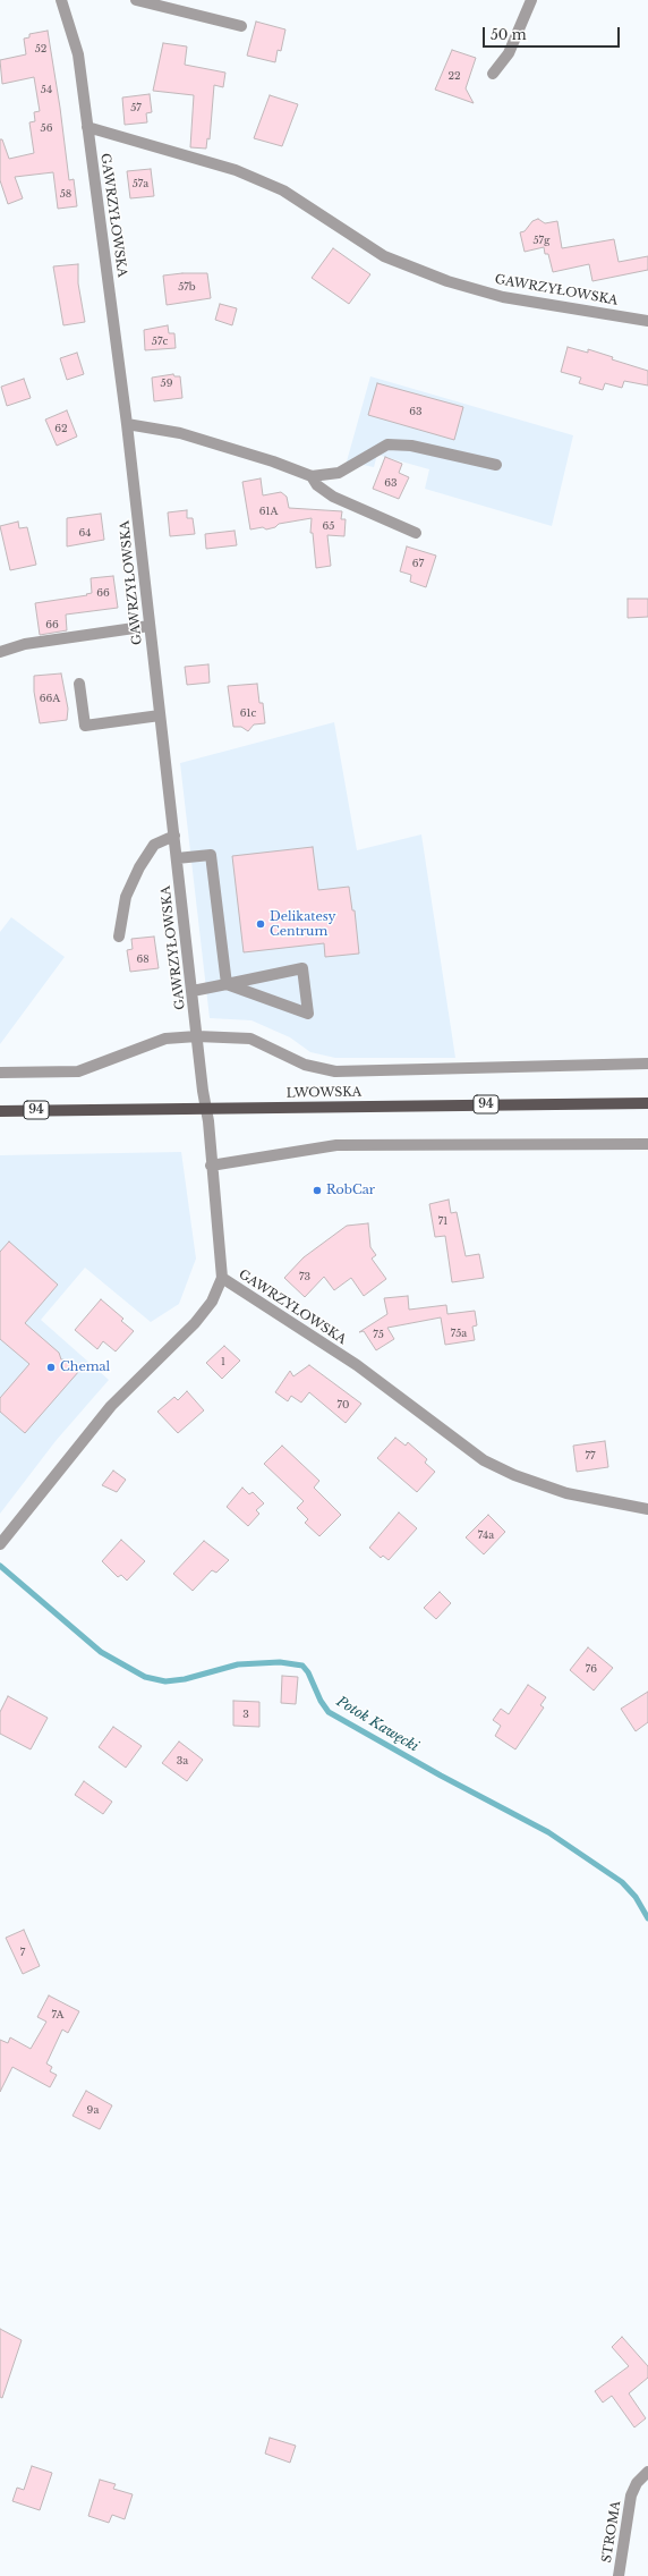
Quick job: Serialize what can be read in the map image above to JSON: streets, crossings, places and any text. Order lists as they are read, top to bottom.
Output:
{
  "streets": {
    "main road": ["LWOWSKA", "94"],
    "street": ["GAWRZYŁOWSKA", "STROMA"]
  },
  "crossings": [
    ["GAWRZYŁOWSKA", "LWOWSKA"]
  ],
  "water": ["Potok Kawęcki"],
  "places": ["Delikatesy Centrum", "RobCar", "Chemal"],
  "house_numbers": [
    "52",
    "22",
    "54",
    "57",
    "56",
    "57a",
    "58",
    "57g",
    "57b",
    "57c",
    "59",
    "63",
    "62",
    "63",
    "61A",
    "65",
    "64",
    "67",
    "66",
    "66",
    "66A",
    "61c",
    "68",
    "71",
    "73",
    "75a",
    "75",
    "1",
    "70",
    "77",
    "74a",
    "76",
    "3",
    "3a",
    "7",
    "7A",
    "9a"
  ],
  "scale_bar": "50 m"
}
